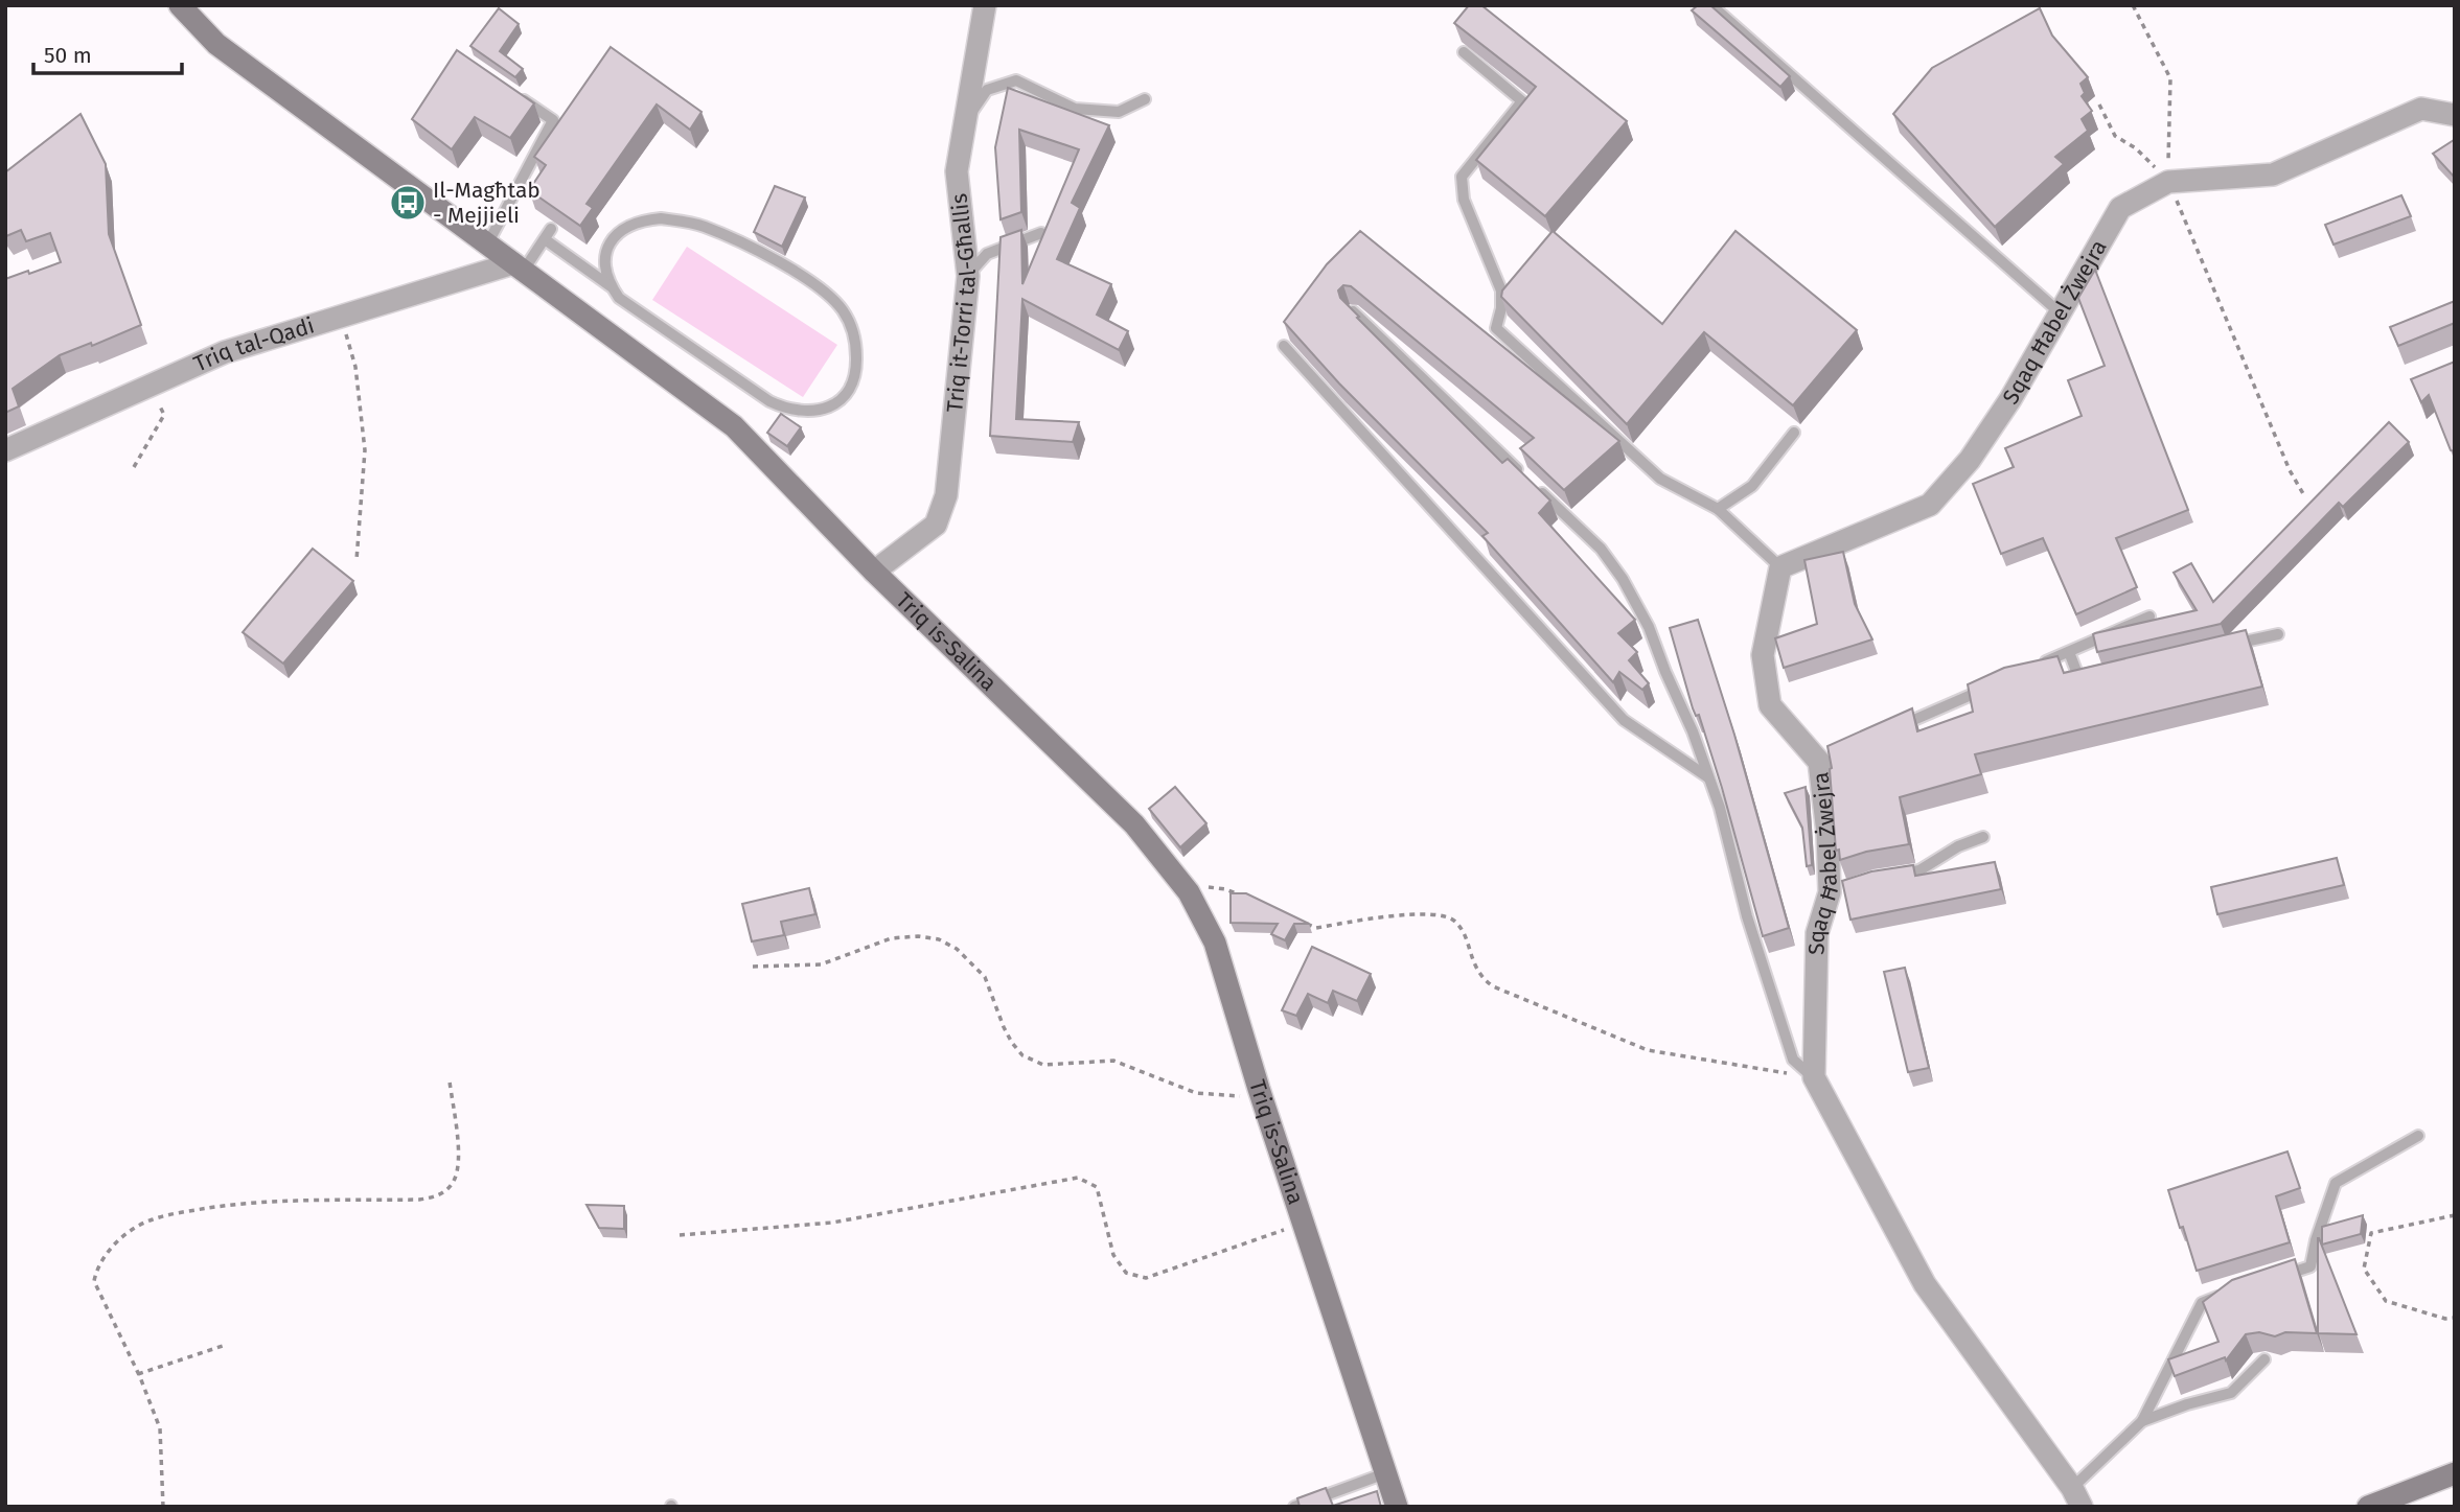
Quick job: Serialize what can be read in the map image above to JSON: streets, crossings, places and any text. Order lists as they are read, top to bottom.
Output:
{
  "streets": {
    "main road": ["Triq is-Salina"],
    "street": ["Triq it-Torri tal-Għallis", "Sqaq Ħabel Żwejra", "Triq tal-Qadi"]
  },
  "crossings": [
    ["Triq it-Torri tal-Għallis", "Triq is-Salina"],
    ["Triq tal-Qadi", "Triq is-Salina"]
  ],
  "places": {
    "bus stop": ["Il-Magħtab - Mejjieli"]
  },
  "scale_bar": "50 m"
}
